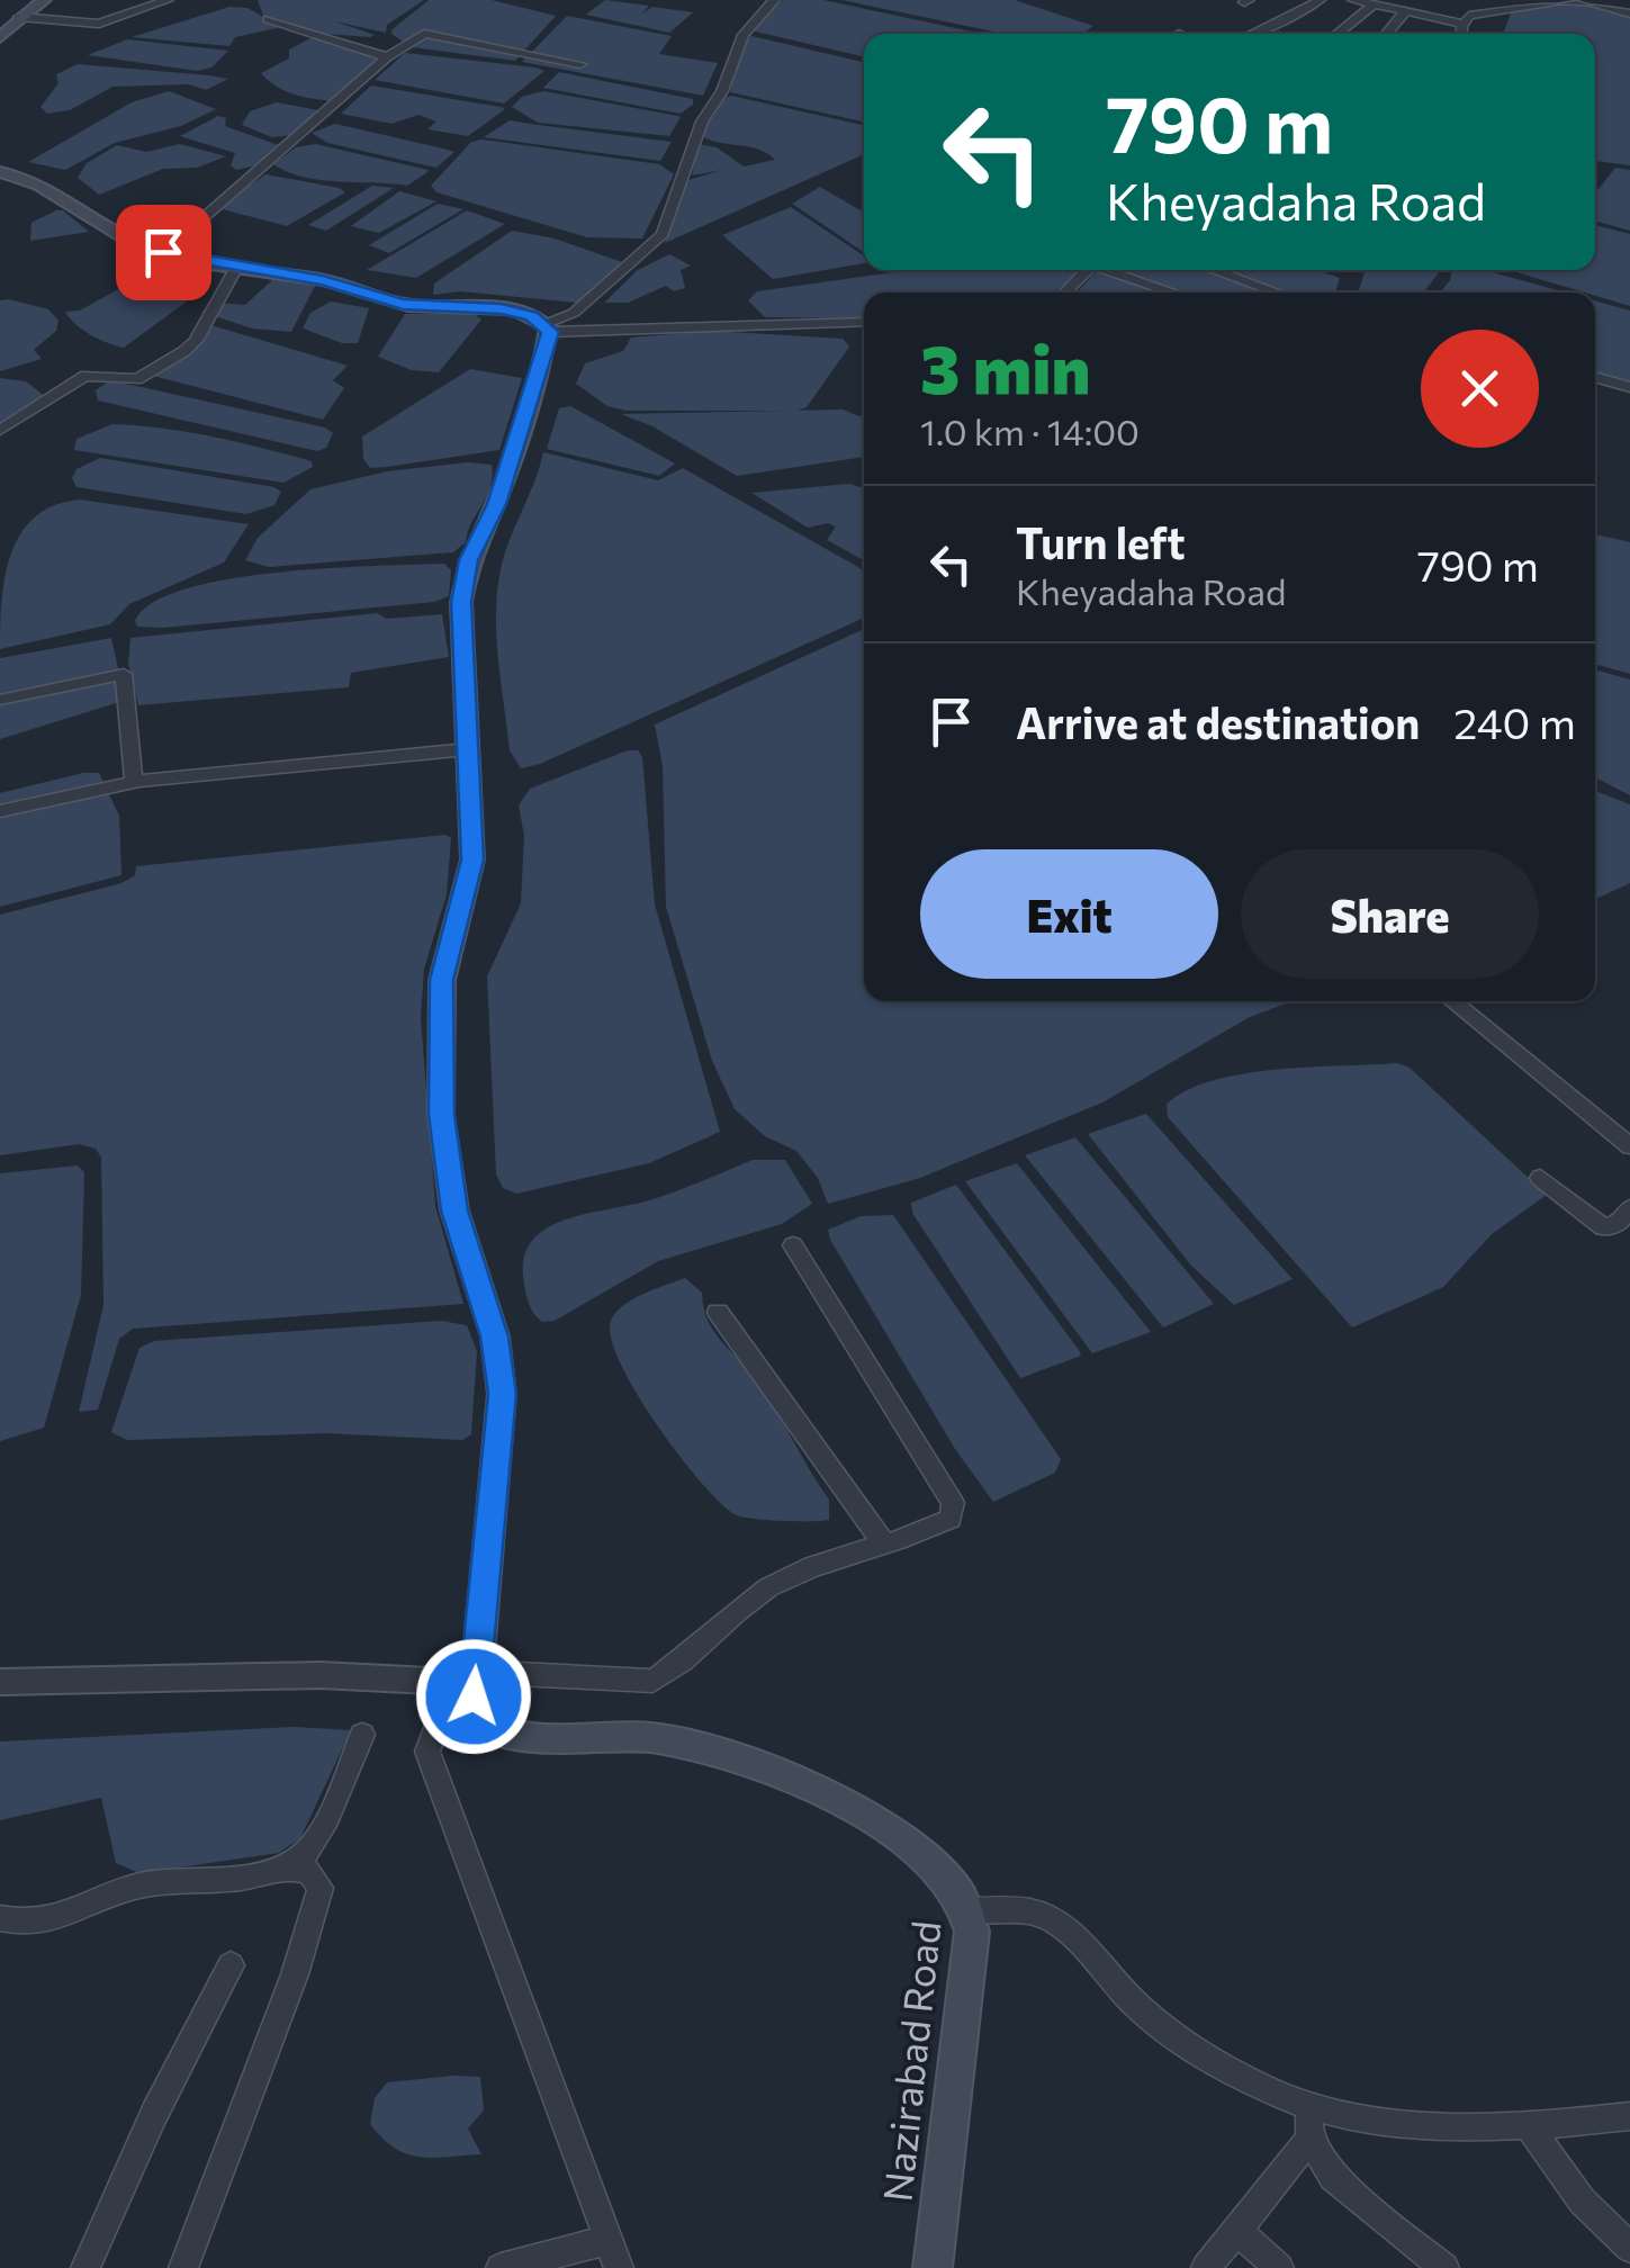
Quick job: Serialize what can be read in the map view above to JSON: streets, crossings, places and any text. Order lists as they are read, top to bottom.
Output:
{
  "streets": {
    "main road": ["Nazirabad Road"]
  },
  "page": {
    "turn": ["790 m", "Kheyadaha Road"],
    "heading": ["3 min", "1.0 km · 14:00"],
    "list": [
      {
        "name": "Turn left",
        "note": "Kheyadaha Road",
        "value": "790 m"
      },
      {
        "name": "Arrive at destination",
        "value": "240 m"
      }
    ],
    "buttons": ["Exit", "Share"]
  }
}
